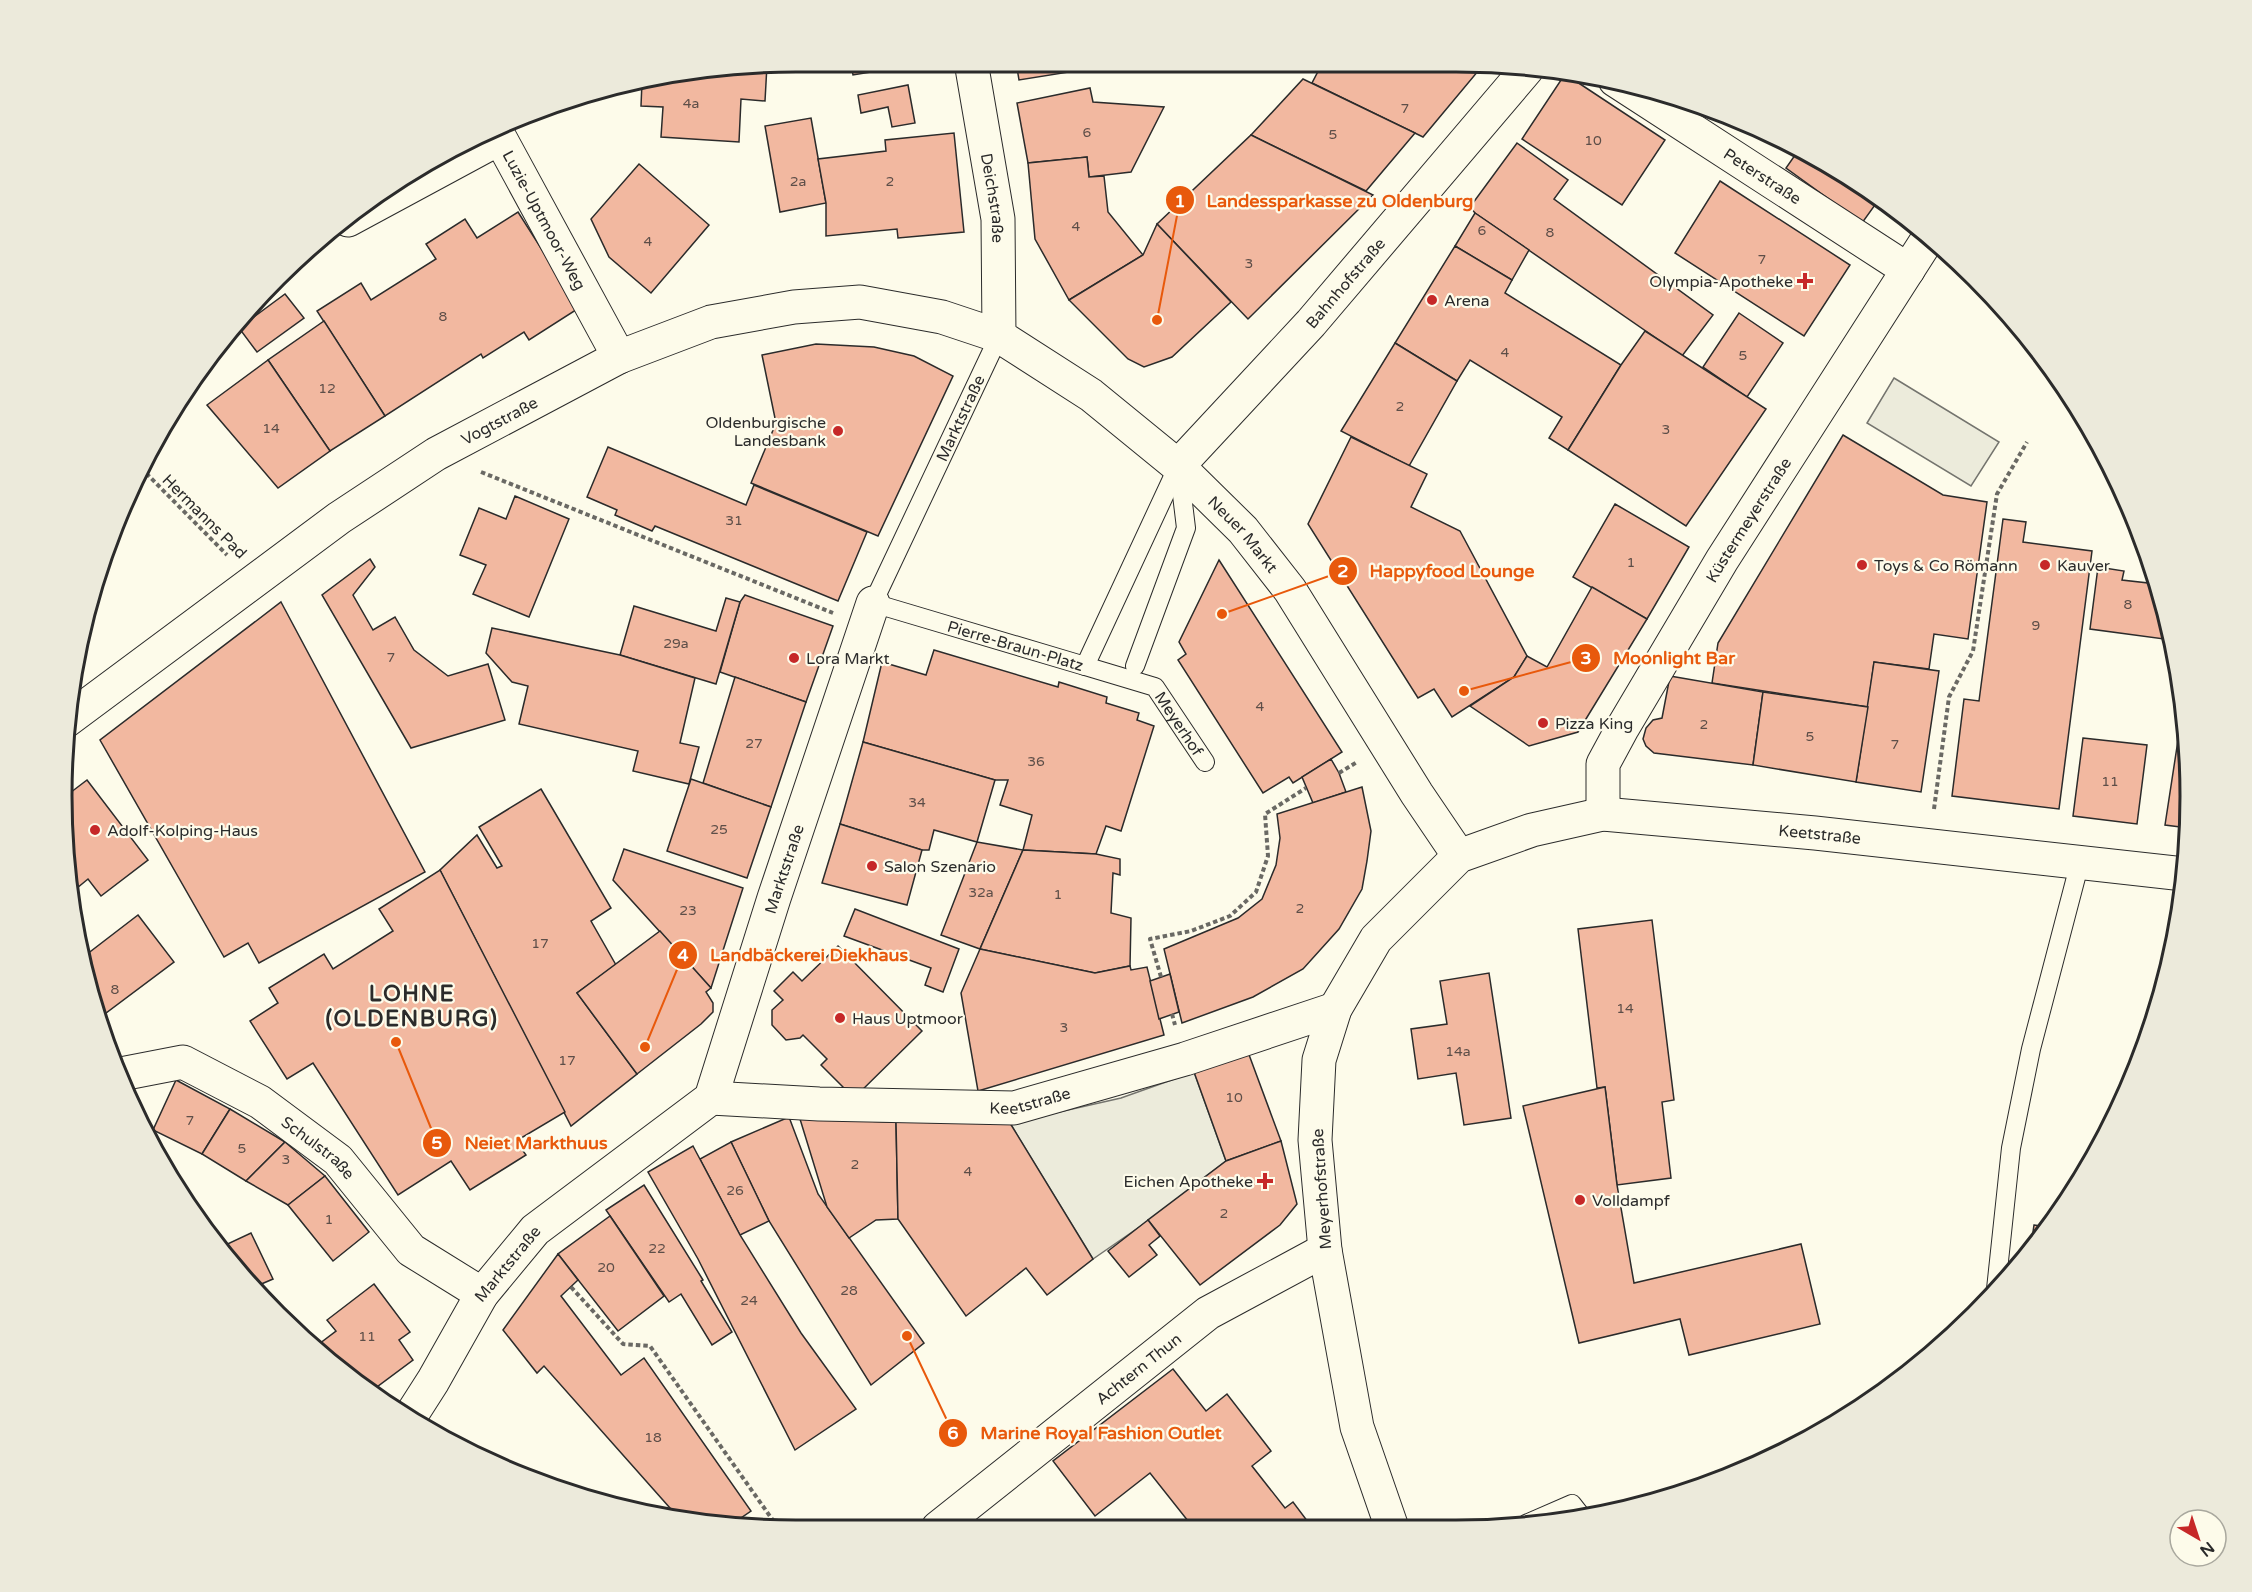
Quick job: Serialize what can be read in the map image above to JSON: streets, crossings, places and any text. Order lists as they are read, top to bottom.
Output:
{
  "streets": {
    "street": [
      "Peterstraße",
      "Deichstraße",
      "Luzie-Uptmoor-Weg",
      "Bahnhofstraße",
      "Marktstraße",
      "Vogtstraße",
      "Küstermeyerstraße",
      "Neuer Markt",
      "Keetstraße",
      "Schulstraße",
      "Meyerhofstraße",
      "Achtern Thun"
    ],
    "lane": ["Pierre-Braun-Platz", "Meyerhof"],
    "path": ["Hermanns Pad"]
  },
  "crossings": [
    ["Peterstraße", "Küstermeyerstraße"],
    ["Deichstraße", "Marktstraße"],
    ["Deichstraße", "Vogtstraße"],
    ["Deichstraße", "Neuer Markt"],
    ["Luzie-Uptmoor-Weg", "Vogtstraße"],
    ["Bahnhofstraße", "Neuer Markt"],
    ["Bahnhofstraße", "Pierre-Braun-Platz"],
    ["Marktstraße", "Vogtstraße"],
    ["Marktstraße", "Neuer Markt"],
    ["Marktstraße", "Pierre-Braun-Platz"],
    ["Marktstraße", "Keetstraße"],
    ["Marktstraße", "Schulstraße"],
    ["Vogtstraße", "Hermanns Pad"],
    ["Vogtstraße", "Neuer Markt"],
    ["Küstermeyerstraße", "Keetstraße"],
    ["Neuer Markt", "Pierre-Braun-Platz"],
    ["Neuer Markt", "Keetstraße"],
    ["Neuer Markt", "Meyerhofstraße"],
    ["Pierre-Braun-Platz", "Meyerhof"],
    ["Keetstraße", "Meyerhofstraße"],
    ["Meyerhofstraße", "Achtern Thun"]
  ],
  "districts": ["LOHNE (OLDENBURG)"],
  "places": {
    "health": ["Olympia-Apotheke", "Eichen Apotheke"],
    "other": [
      "Arena",
      "Landessparkasse zu Oldenburg",
      "Oldenburgische Landesbank",
      "Toys & Co Römann",
      "Kauver",
      "Happyfood Lounge",
      "Lora Markt",
      "Moonlight Bar",
      "Pizza King",
      "Adolf-Kolping-Haus",
      "Salon Szenario",
      "Haus Uptmoor",
      "Neiet Markthuus",
      "Landbäckerei Diekhaus",
      "Volldampf",
      "Marine Royal Fashion Outlet"
    ]
  },
  "house_numbers": [
    "4a",
    "7",
    "6",
    "5",
    "10",
    "2a",
    "2",
    "4",
    "6",
    "8",
    "4",
    "7",
    "3",
    "8",
    "4",
    "5",
    "12",
    "2",
    "14",
    "3",
    "31",
    "1",
    "8",
    "9",
    "29a",
    "7",
    "4",
    "2",
    "5",
    "27",
    "7",
    "36",
    "11",
    "34",
    "25",
    "32a",
    "1",
    "2",
    "23",
    "17",
    "8",
    "14",
    "3",
    "14a",
    "17",
    "10",
    "7",
    "5",
    "3",
    "2",
    "4",
    "26",
    "2",
    "1",
    "22",
    "20",
    "28",
    "24",
    "11",
    "18"
  ],
  "north": "bottom right"
}
